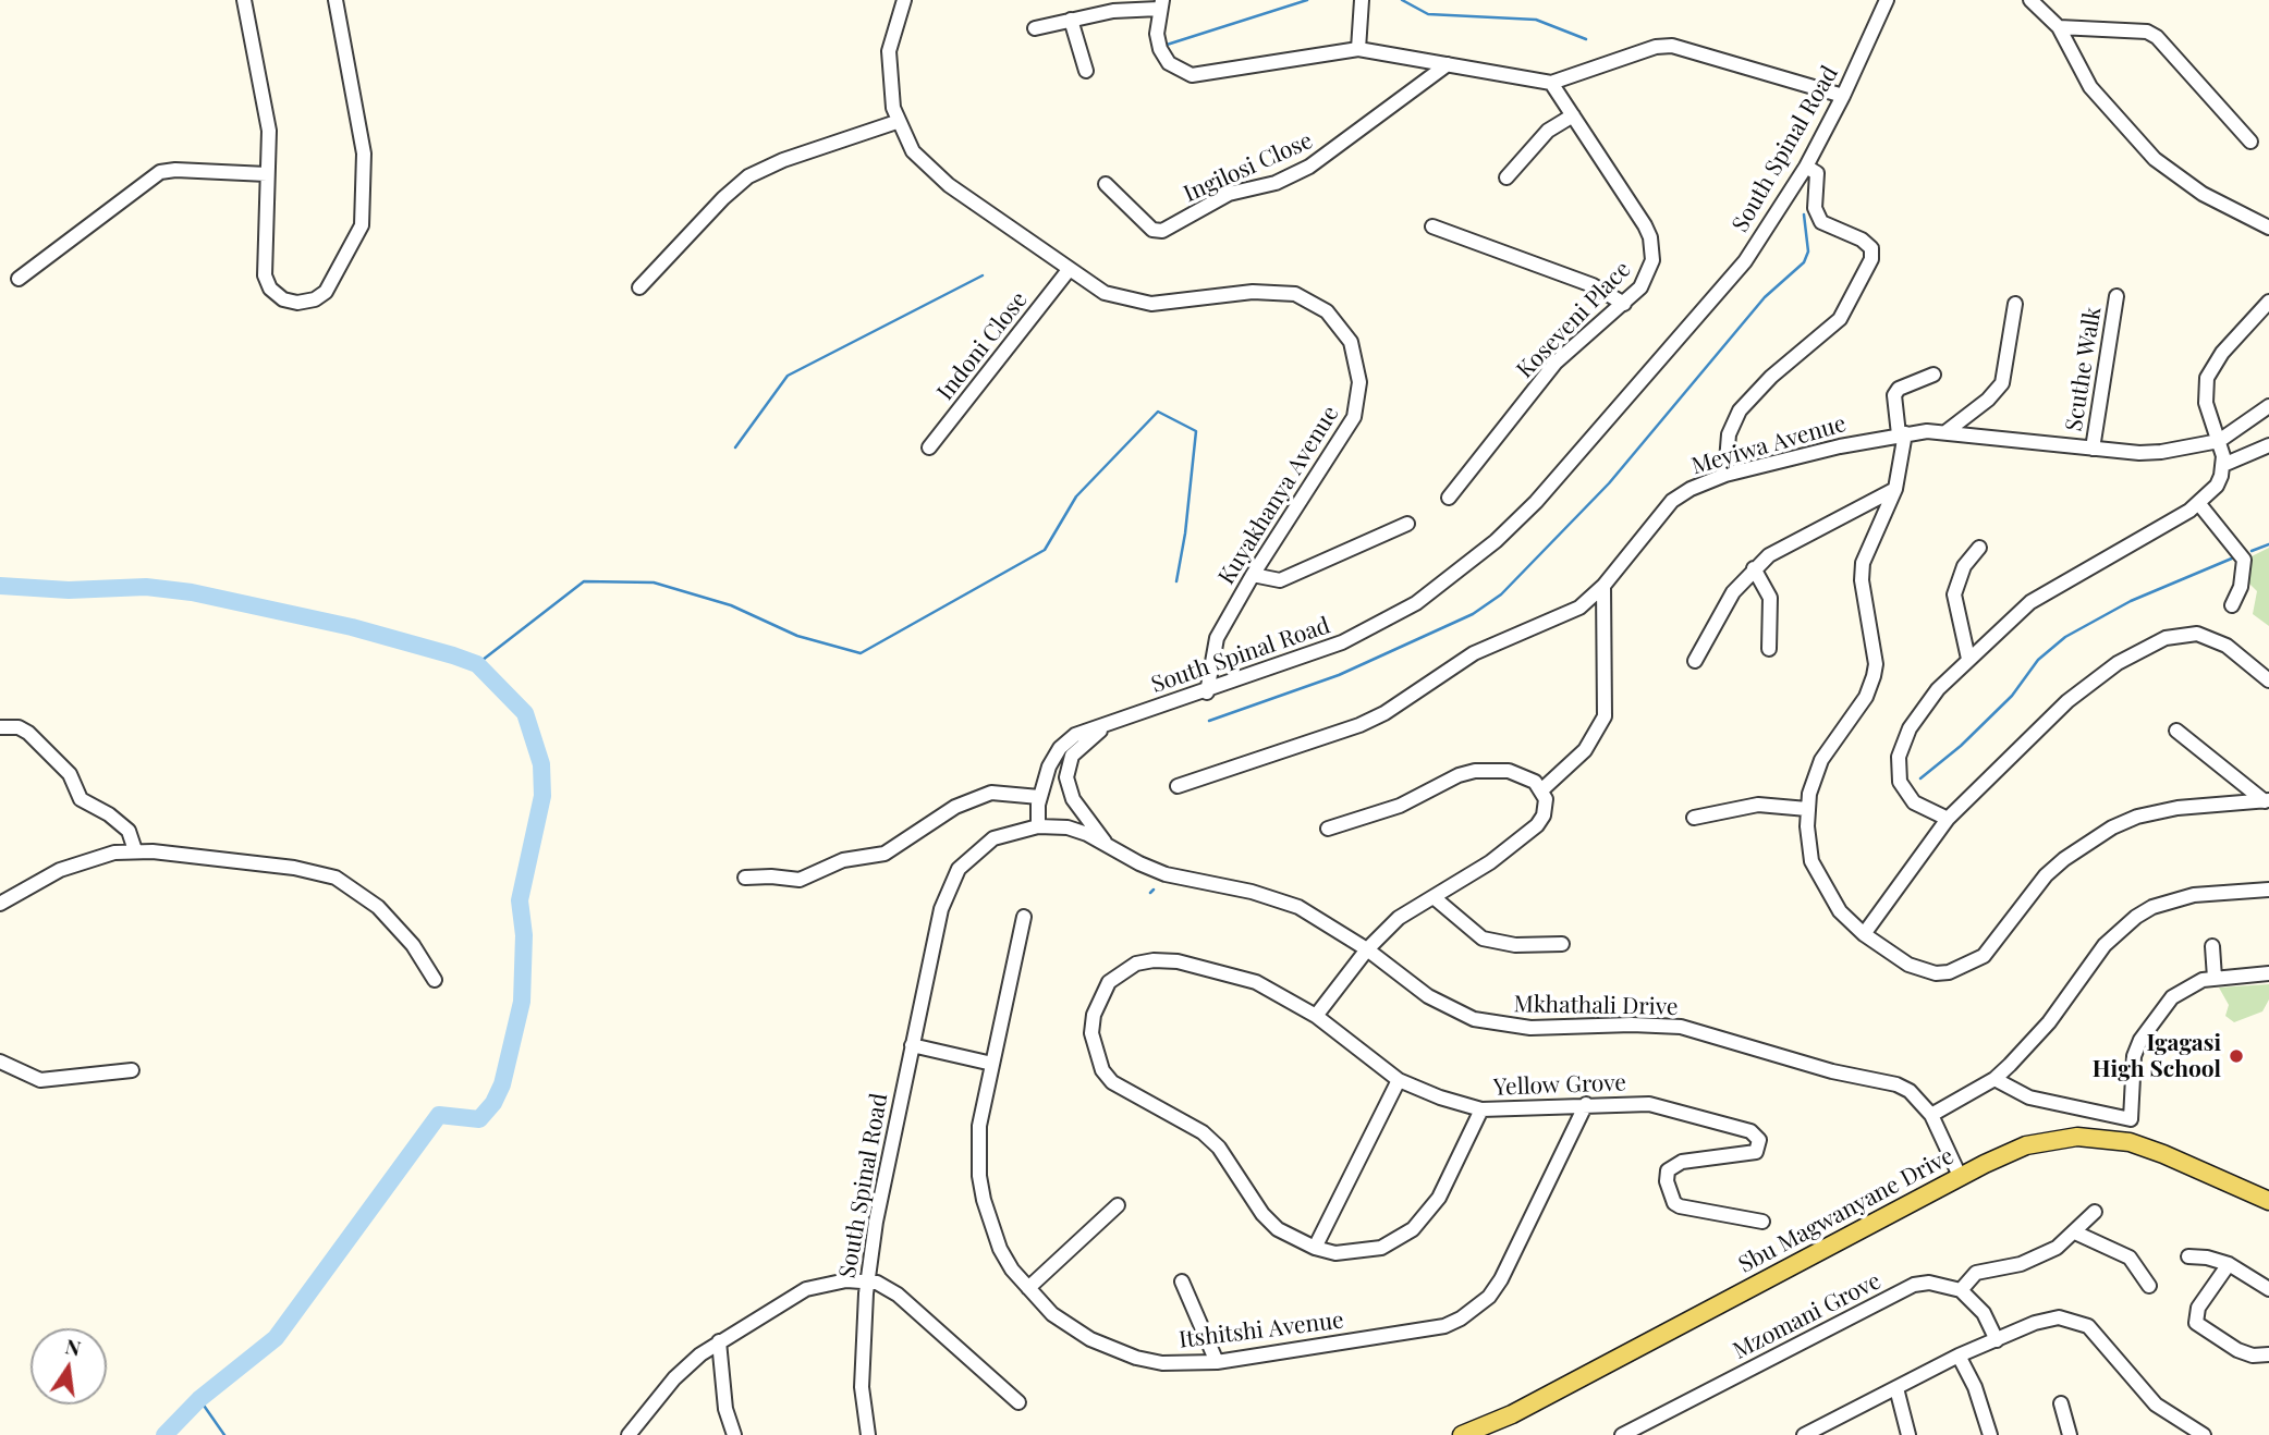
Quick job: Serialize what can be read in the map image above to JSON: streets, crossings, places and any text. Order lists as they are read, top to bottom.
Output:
{
  "streets": {
    "main road": ["Sbu Magwanyane Drive"],
    "street": [
      "South Spinal Road",
      "Ingilosi Close",
      "Koseveni Place",
      "Indoni Close",
      "Scuthe Walk",
      "Meyiwa Avenue",
      "Kuyakhanya Avenue",
      "Mkhathali Drive",
      "Yellow Grove",
      "Mzomani Grove",
      "Itshitshi Avenue"
    ]
  },
  "crossings": [
    ["South Spinal Road", "Kuyakhanya Avenue"],
    ["South Spinal Road", "Mkhathali Drive"],
    ["Indoni Close", "Kuyakhanya Avenue"],
    ["Scuthe Walk", "Meyiwa Avenue"],
    ["Mkhathali Drive", "Sbu Magwanyane Drive"],
    ["Yellow Grove", "Itshitshi Avenue"]
  ],
  "places": ["Igagasi High School"],
  "north": "top"
}
